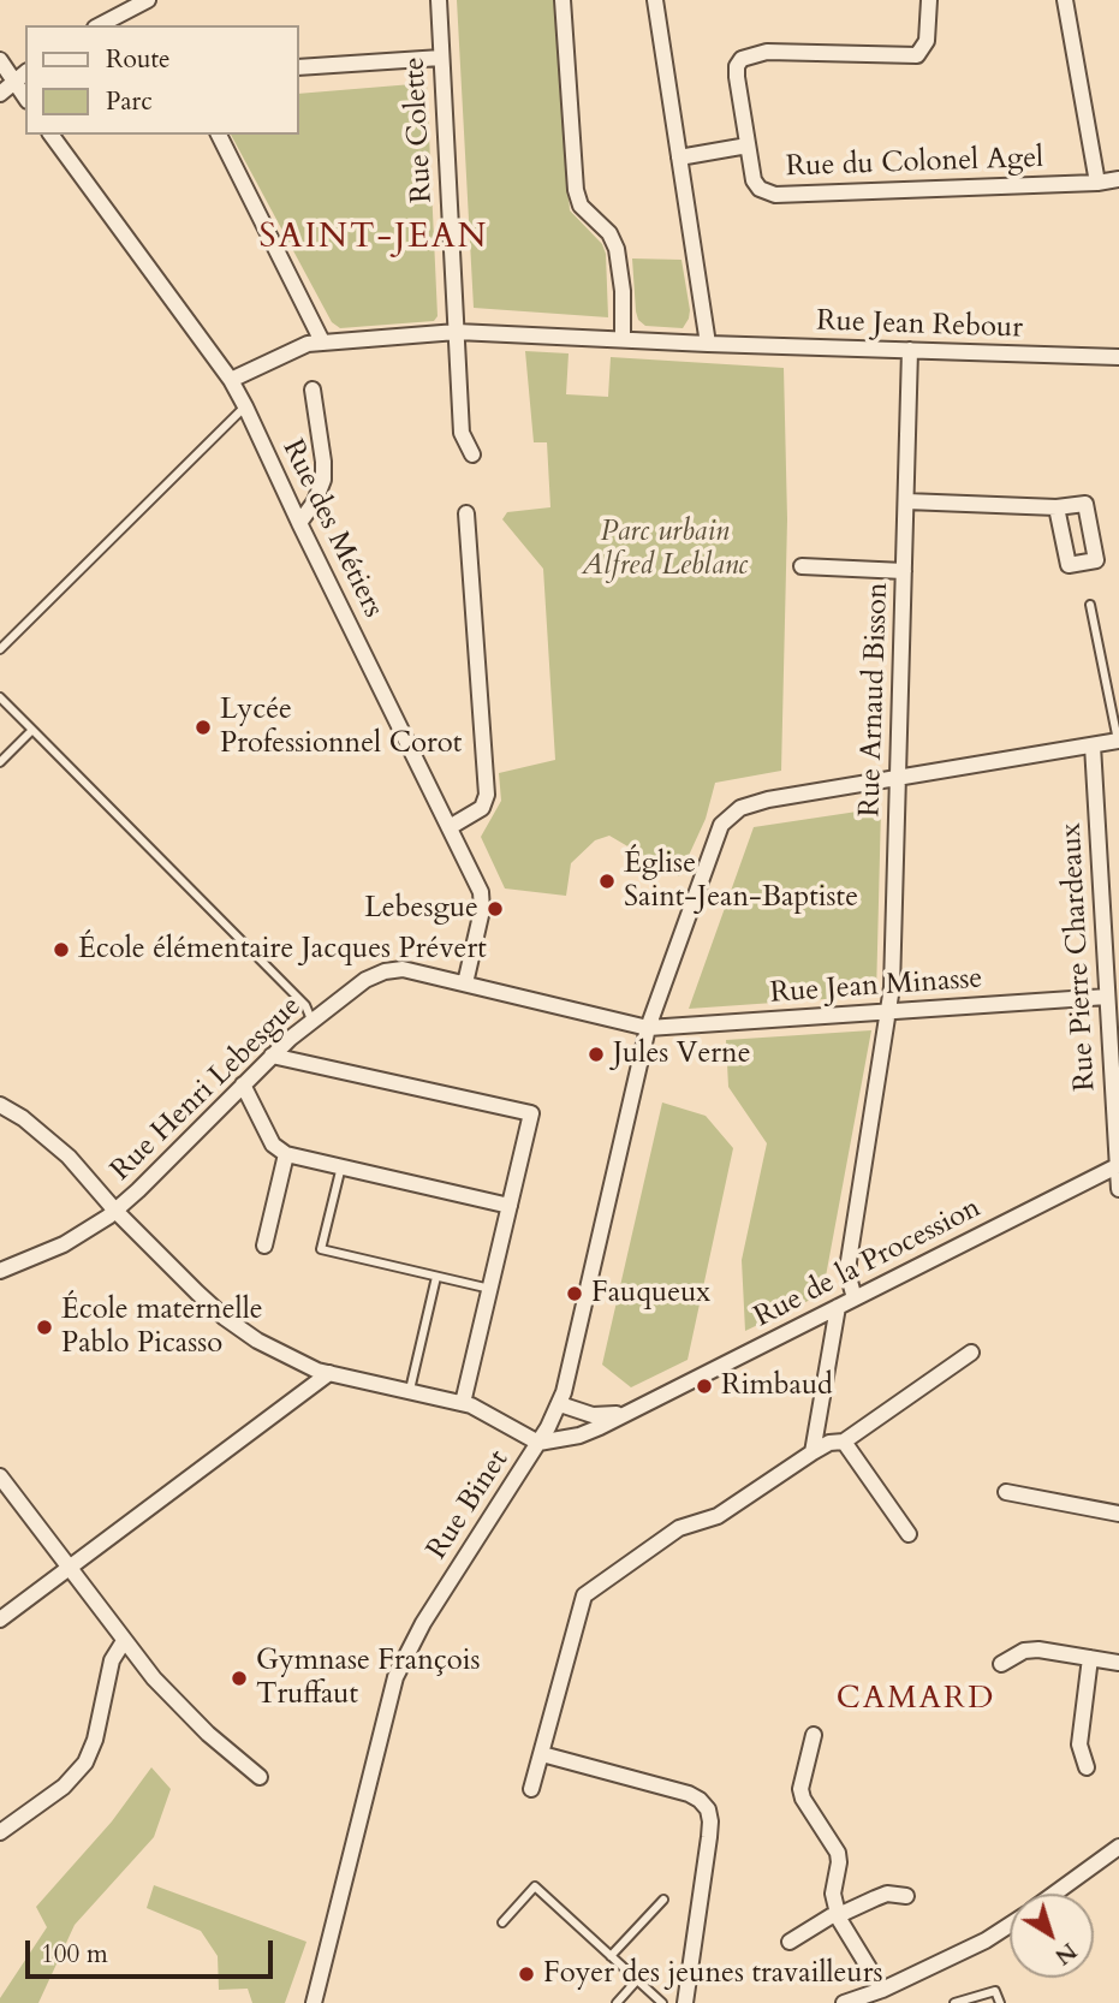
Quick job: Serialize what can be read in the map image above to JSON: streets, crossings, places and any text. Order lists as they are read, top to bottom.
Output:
{
  "streets": {
    "street": [
      "Rue Colette",
      "Rue du Colonel Agel",
      "Rue Jean Rebour",
      "Rue des Métiers",
      "Rue Arnaud Bisson",
      "Rue Pierre Chardeaux",
      "Rue Jean Minasse",
      "Rue Henri Lebesgue",
      "Rue de la Procession",
      "Rue Binet"
    ]
  },
  "crossings": [
    ["Rue Colette", "Rue Jean Rebour"],
    ["Rue Jean Rebour", "Rue des Métiers"],
    ["Rue Jean Rebour", "Rue Arnaud Bisson"],
    ["Rue des Métiers", "Rue Henri Lebesgue"],
    ["Rue Arnaud Bisson", "Rue Jean Minasse"],
    ["Rue Arnaud Bisson", "Rue de la Procession"],
    ["Rue Arnaud Bisson", "Rue Binet"],
    ["Rue Pierre Chardeaux", "Rue Jean Minasse"],
    ["Rue Pierre Chardeaux", "Rue de la Procession"],
    ["Rue Pierre Chardeaux", "Rue Binet"],
    ["Rue Jean Minasse", "Rue Henri Lebesgue"],
    ["Rue Jean Minasse", "Rue Binet"],
    ["Rue Henri Lebesgue", "Rue Binet"],
    ["Rue de la Procession", "Rue Binet"]
  ],
  "districts": ["SAINT-JEAN", "CAMARD"],
  "parks": ["Parc urbain Alfred Leblanc"],
  "places": [
    "Lycée Professionnel Corot",
    "Église Saint-Jean-Baptiste",
    "Lebesgue",
    "École élémentaire Jacques Prévert",
    "Jules Verne",
    "Fauqueux",
    "École maternelle Pablo Picasso",
    "Rimbaud",
    "Gymnase François Truffaut",
    "Foyer des jeunes travailleurs"
  ],
  "legend": ["Route", "Parc"],
  "scale_bar": "100 m",
  "north": "bottom right"
}
